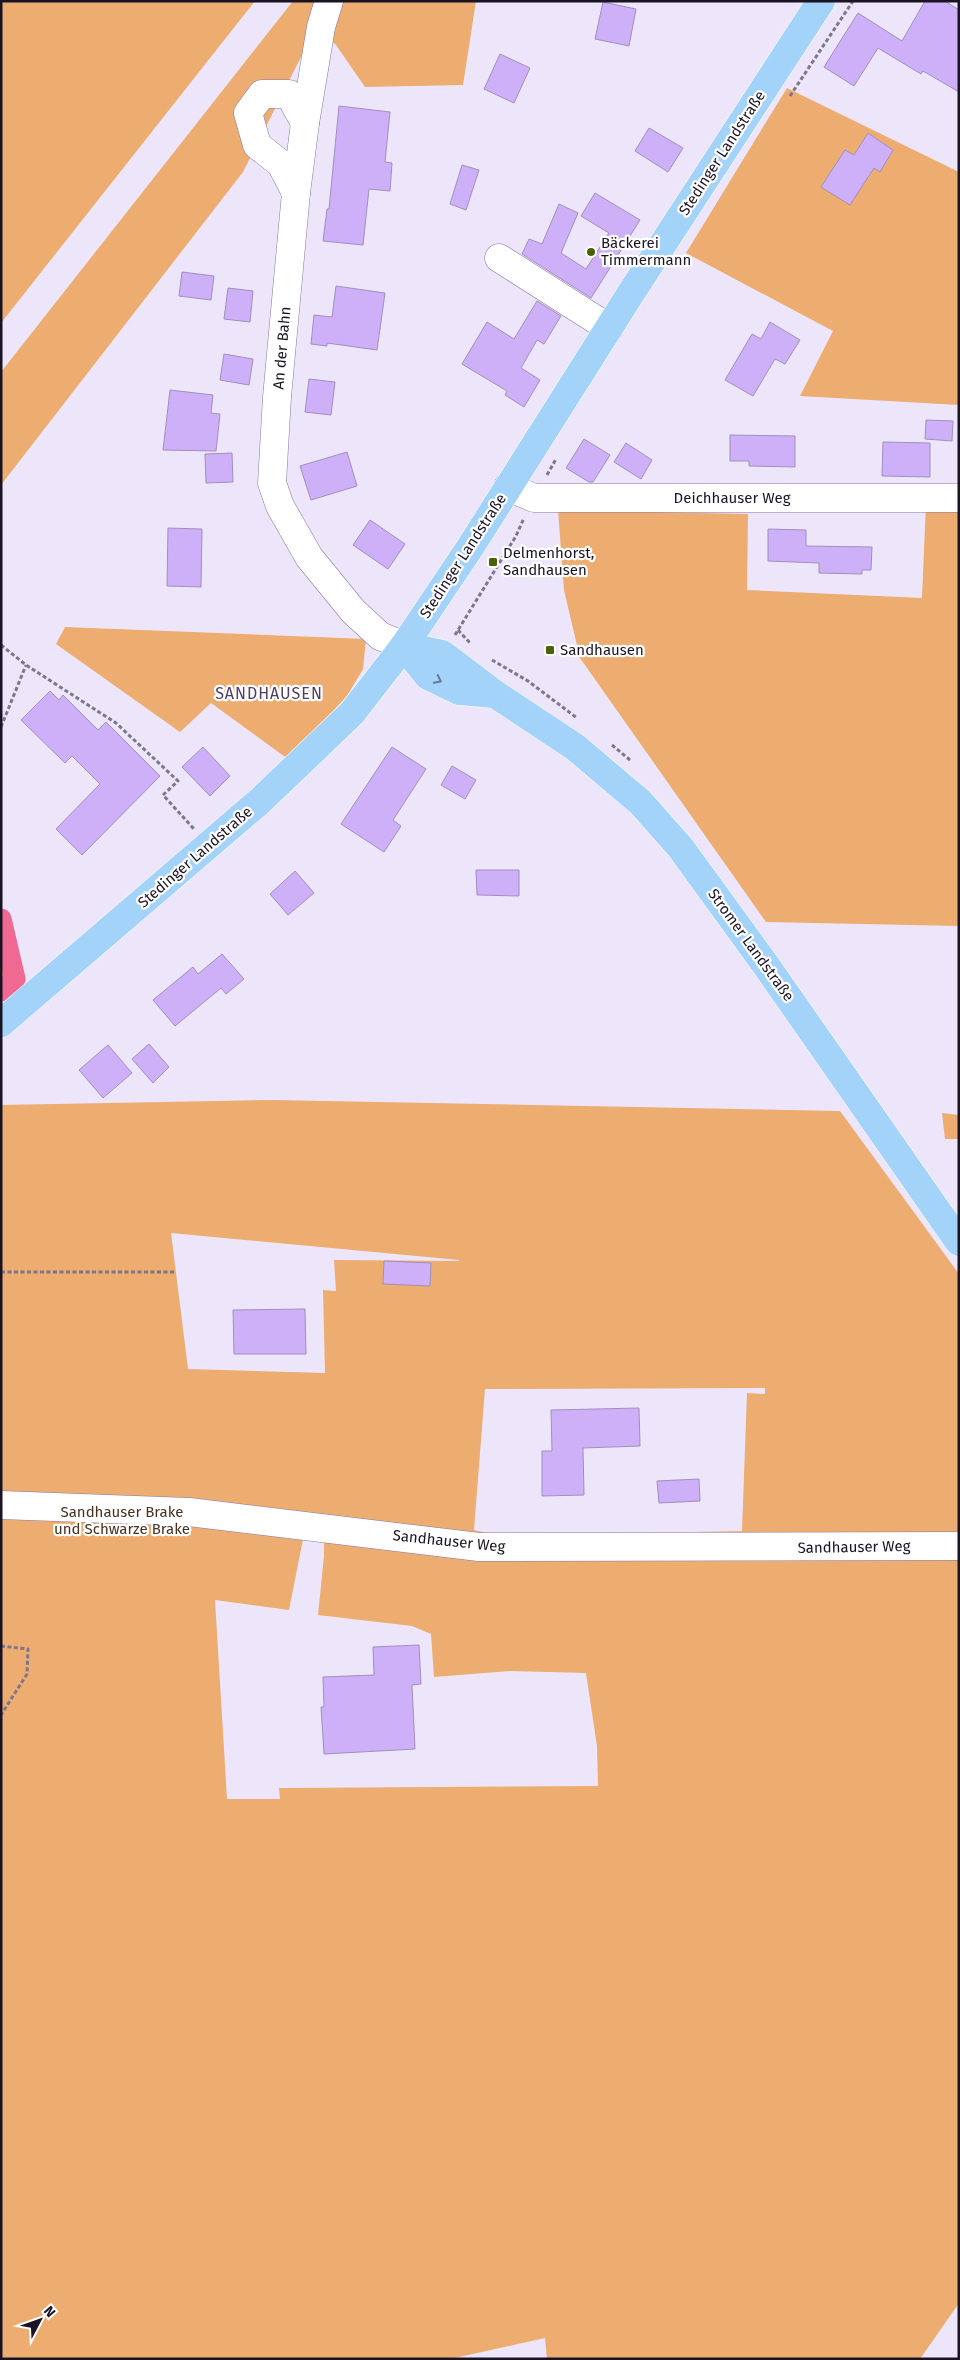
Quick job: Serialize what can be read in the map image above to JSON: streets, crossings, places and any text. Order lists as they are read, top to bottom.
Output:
{
  "streets": {
    "main road": ["Stedinger Landstraße", "Stromer Landstraße"],
    "street": ["An der Bahn", "Deichhauser Weg", "Sandhauser Weg"]
  },
  "crossings": [
    ["Stedinger Landstraße", "An der Bahn"],
    ["Stedinger Landstraße", "Deichhauser Weg"],
    ["Stedinger Landstraße", "Stromer Landstraße"],
    ["An der Bahn", "Stromer Landstraße"]
  ],
  "districts": ["SANDHAUSEN"],
  "parks": ["Sandhauser Brake und Schwarze Brake"],
  "places": {
    "other": ["Bäckerei Timmermann"],
    "transit": ["Delmenhorst, Sandhausen", "Sandhausen"]
  },
  "north": "top right"
}
